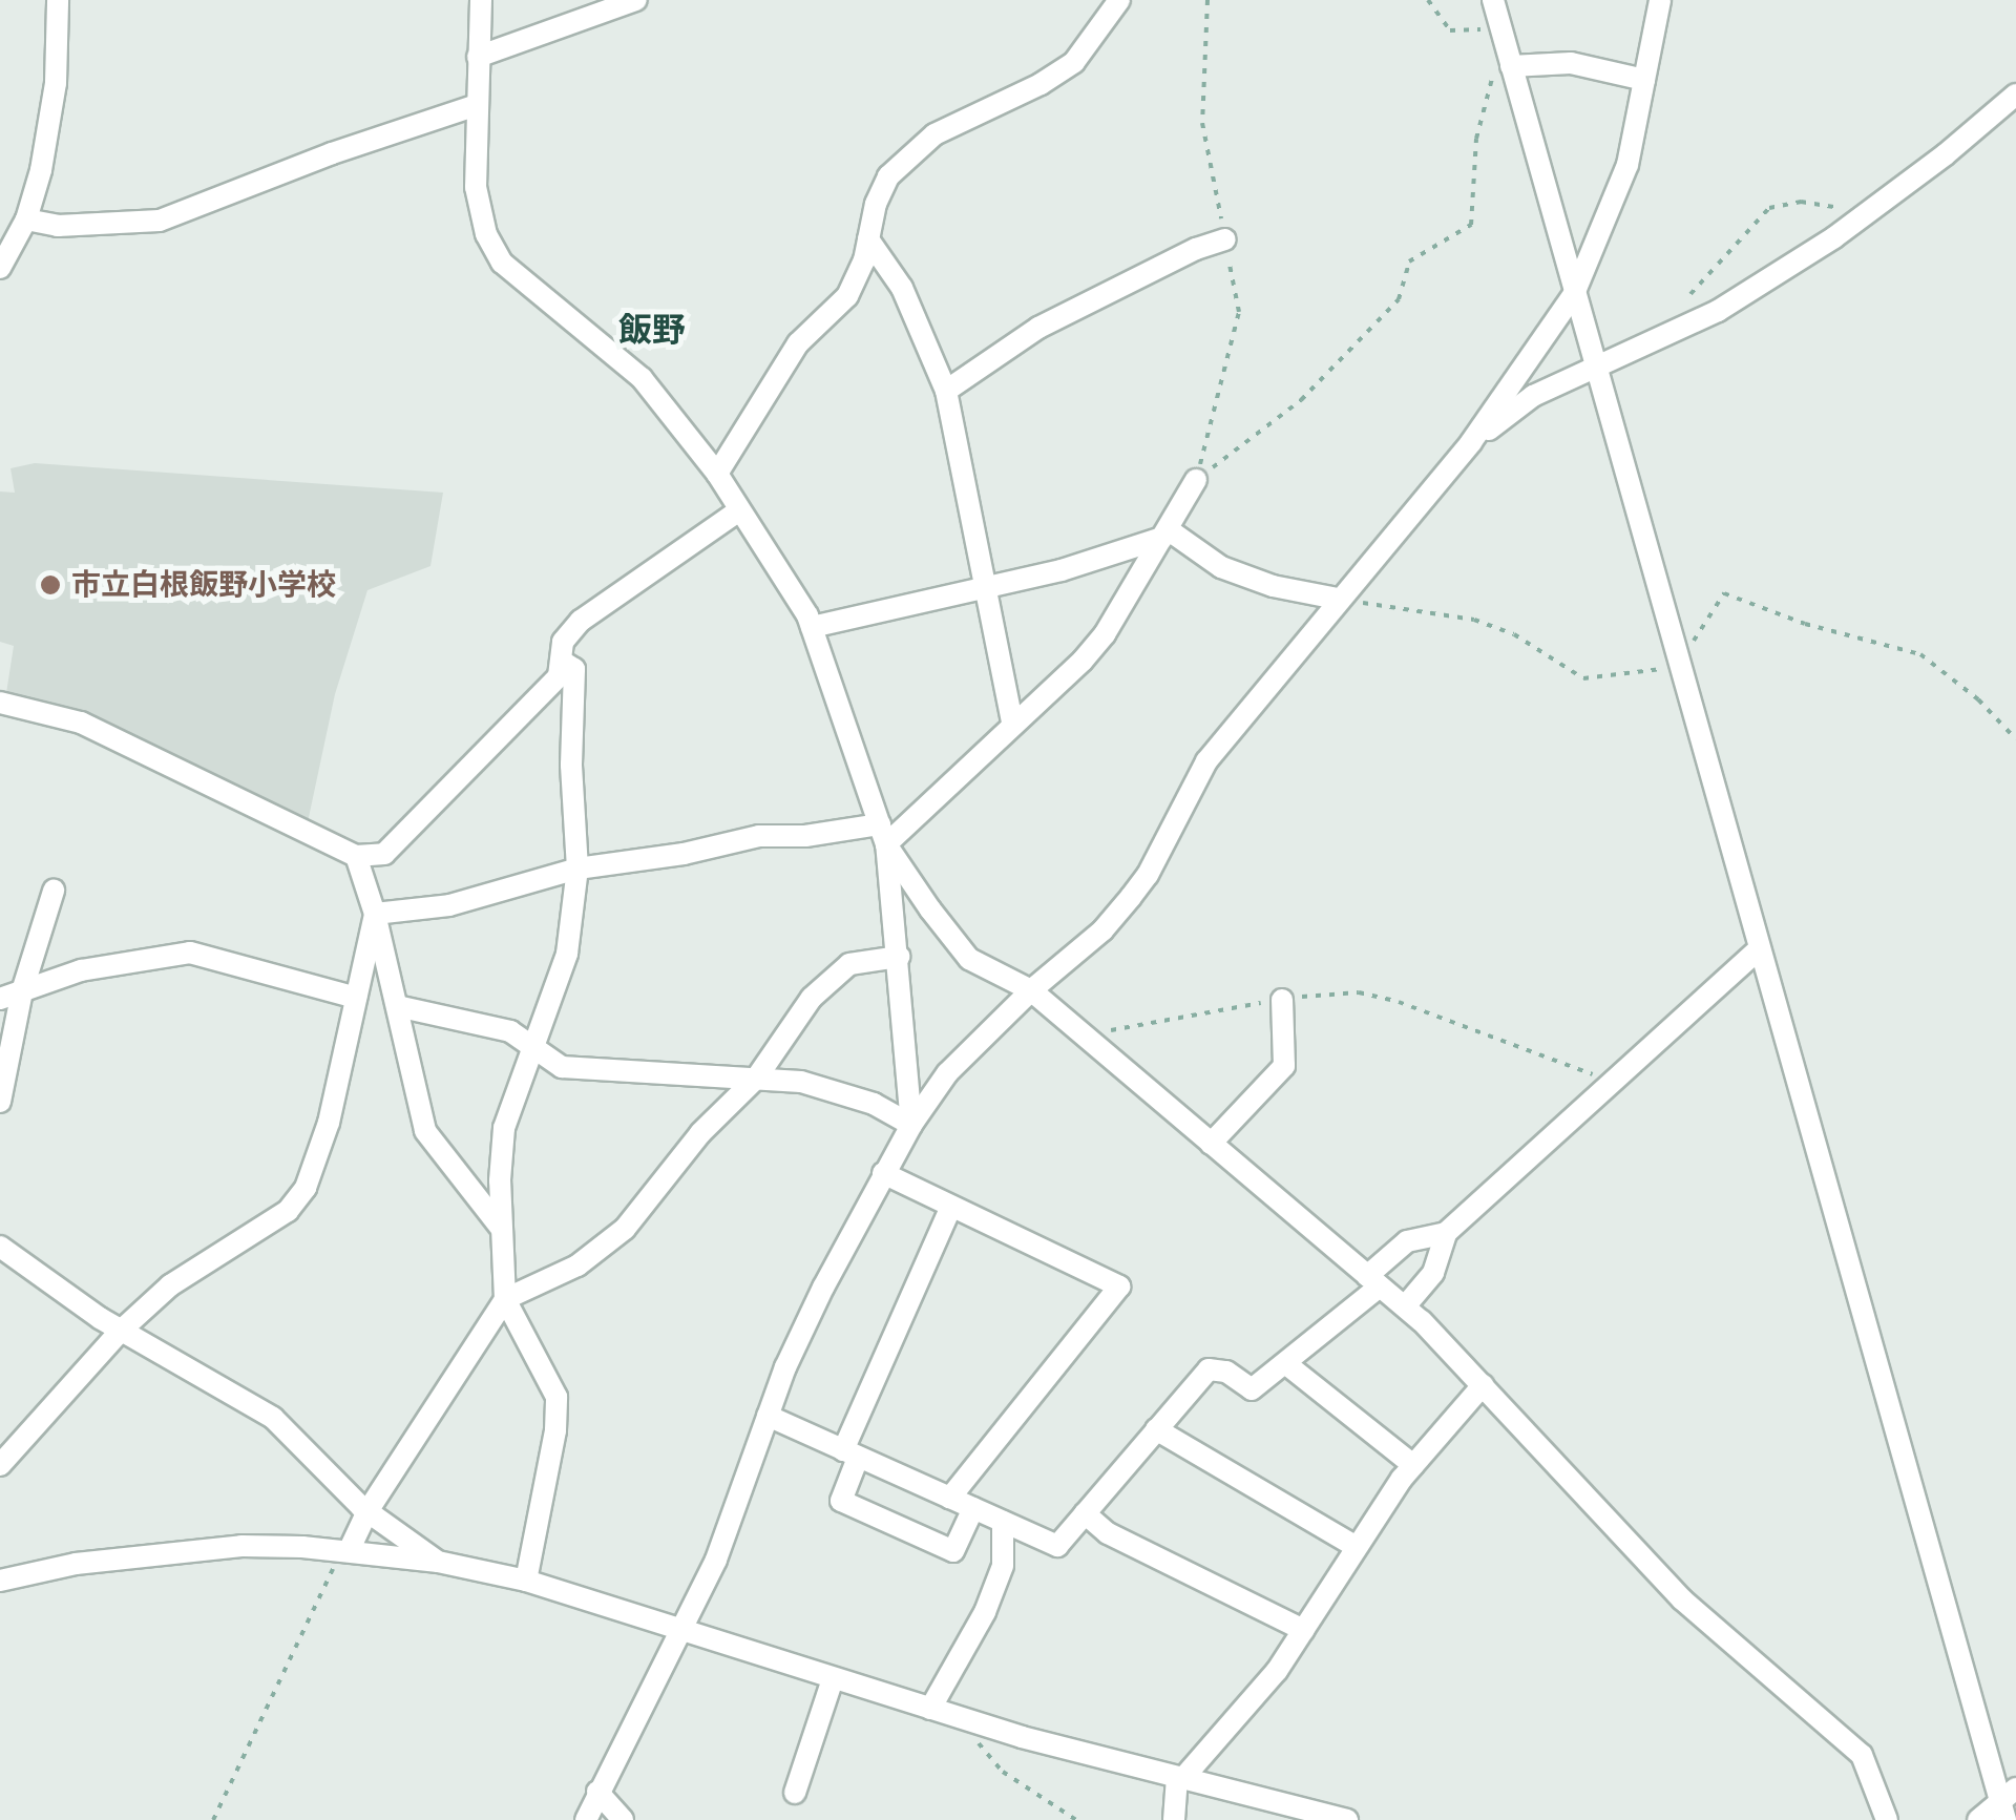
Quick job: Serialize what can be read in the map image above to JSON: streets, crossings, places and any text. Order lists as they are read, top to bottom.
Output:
{
  "districts": ["飯野"],
  "places": ["市立白根飯野小学校"]
}
